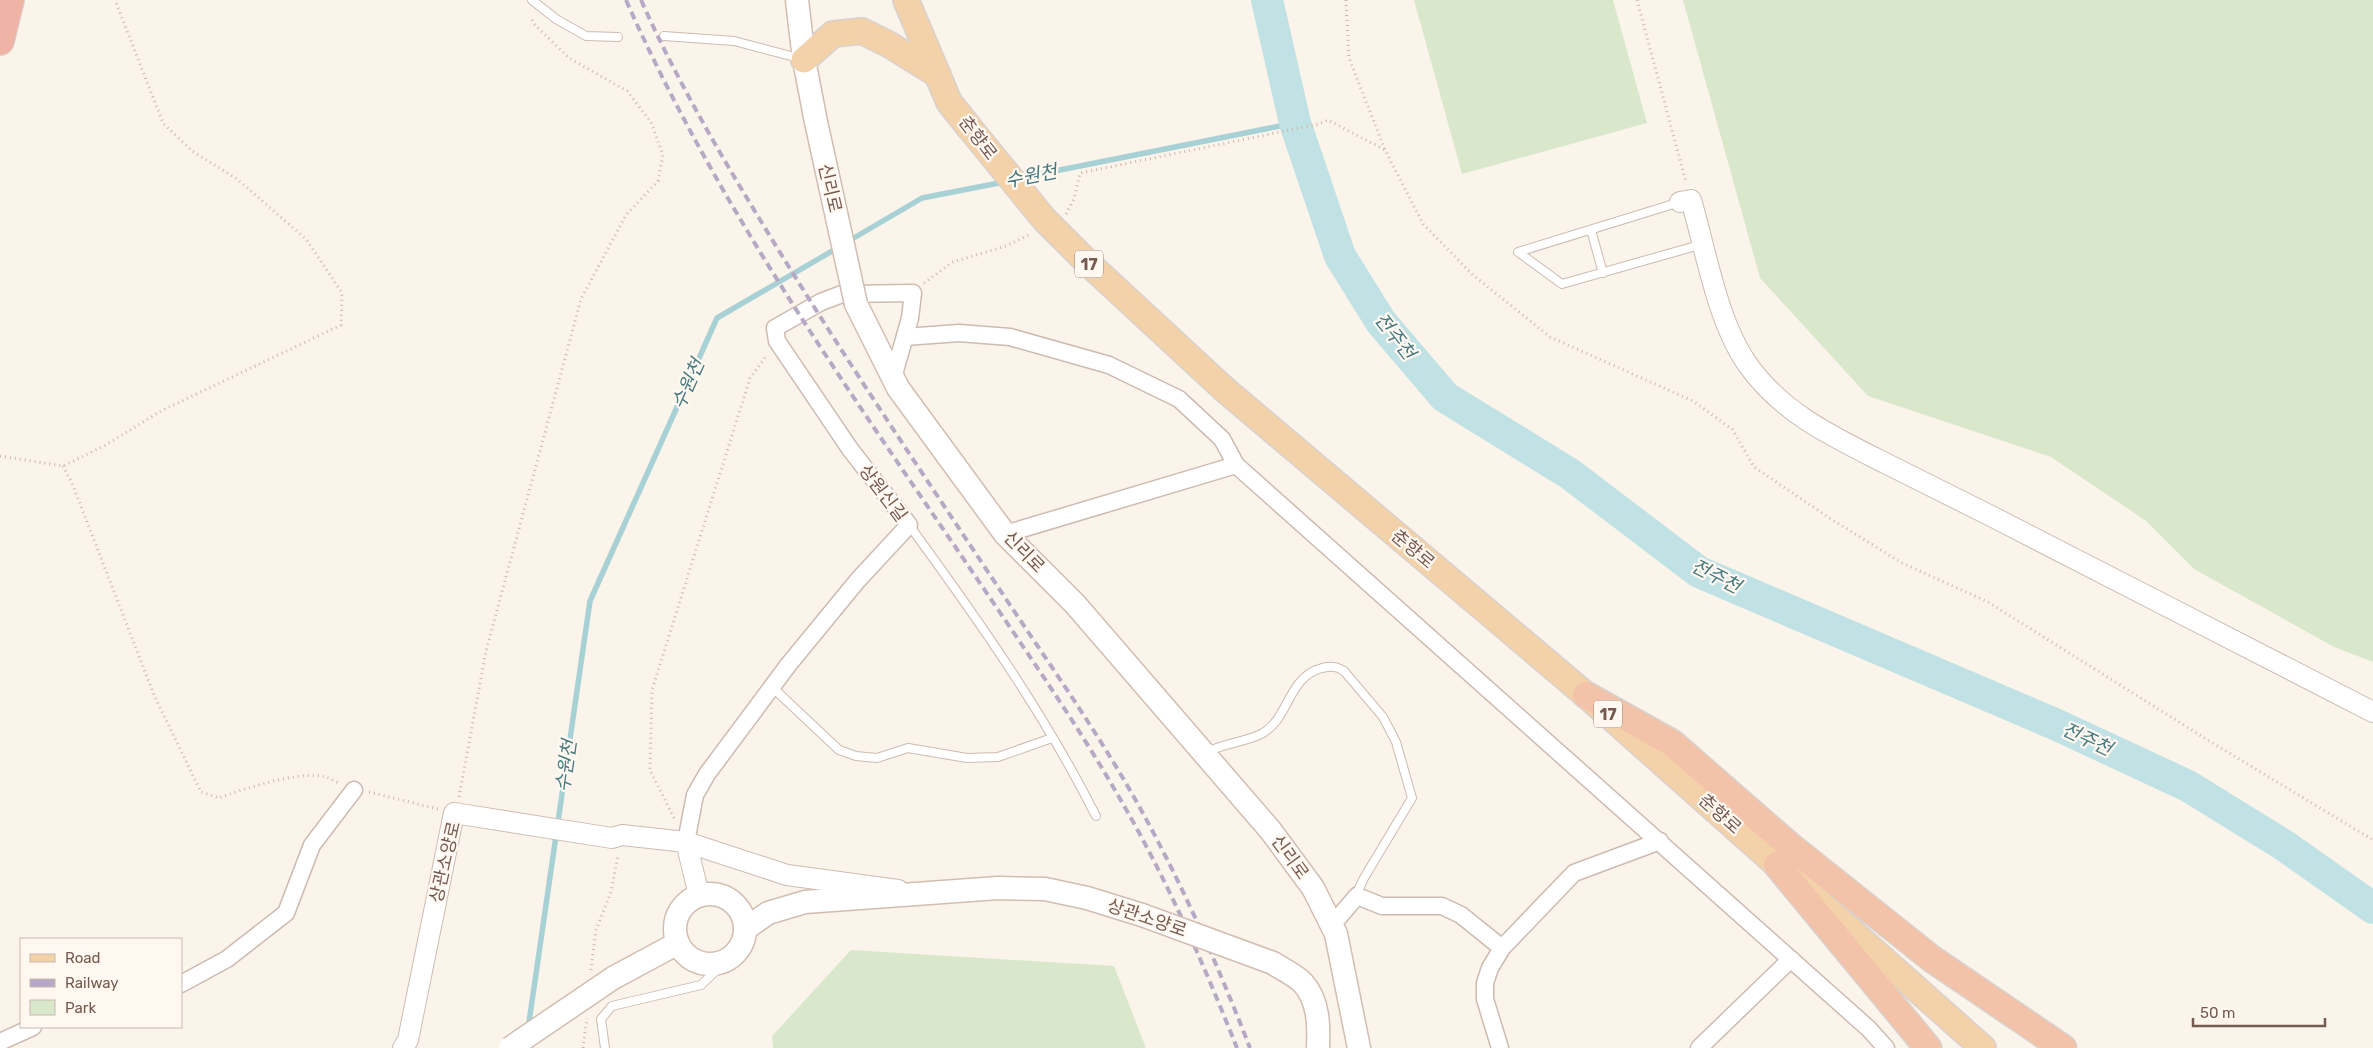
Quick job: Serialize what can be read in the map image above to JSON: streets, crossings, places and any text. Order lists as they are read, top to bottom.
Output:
{
  "streets": {
    "main road": [
      "춘향로",
      "신리로",
      "17",
      "상관소양로"
    ],
    "street": ["상원신길"]
  },
  "crossings": [
    ["상원신길", "상관소양로"]
  ],
  "water": ["수원천", "전주천"],
  "legend": ["Road", "Railway", "Park"],
  "scale_bar": "50 m"
}
